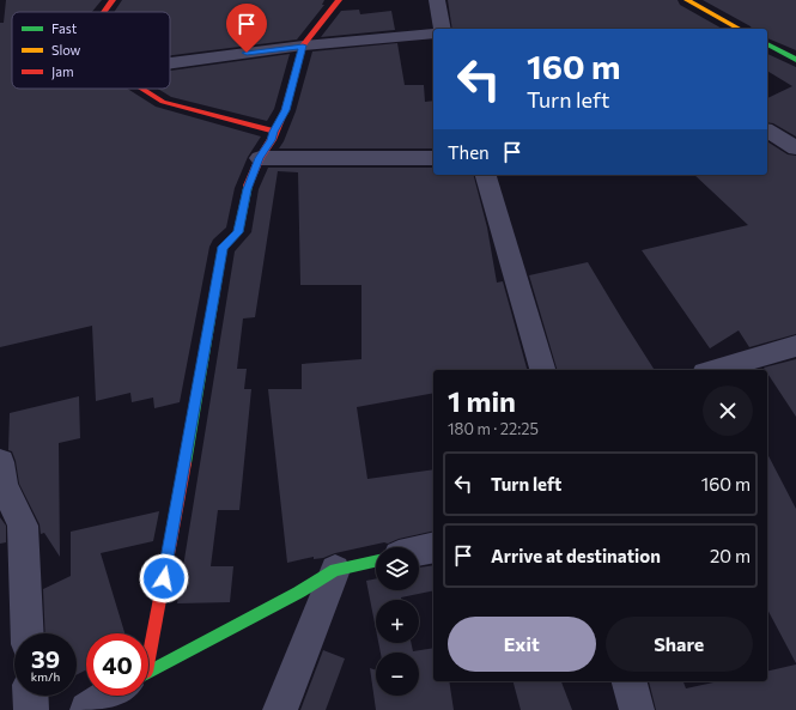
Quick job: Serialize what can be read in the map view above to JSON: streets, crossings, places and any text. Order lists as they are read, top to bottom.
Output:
{
  "legend": ["Fast", "Slow", "Jam"],
  "page": {
    "turn": ["160 m", "Turn left"],
    "then": "Then",
    "heading": ["1 min", "180 m · 22:25"],
    "list": [
      {
        "name": "Turn left",
        "value": "160 m"
      },
      {
        "name": "Arrive at destination",
        "value": "20 m"
      }
    ],
    "map_buttons": ["+", "−"],
    "buttons": ["Exit", "Share"],
    "speed": "39 km/h",
    "limit": "40"
  }
}
